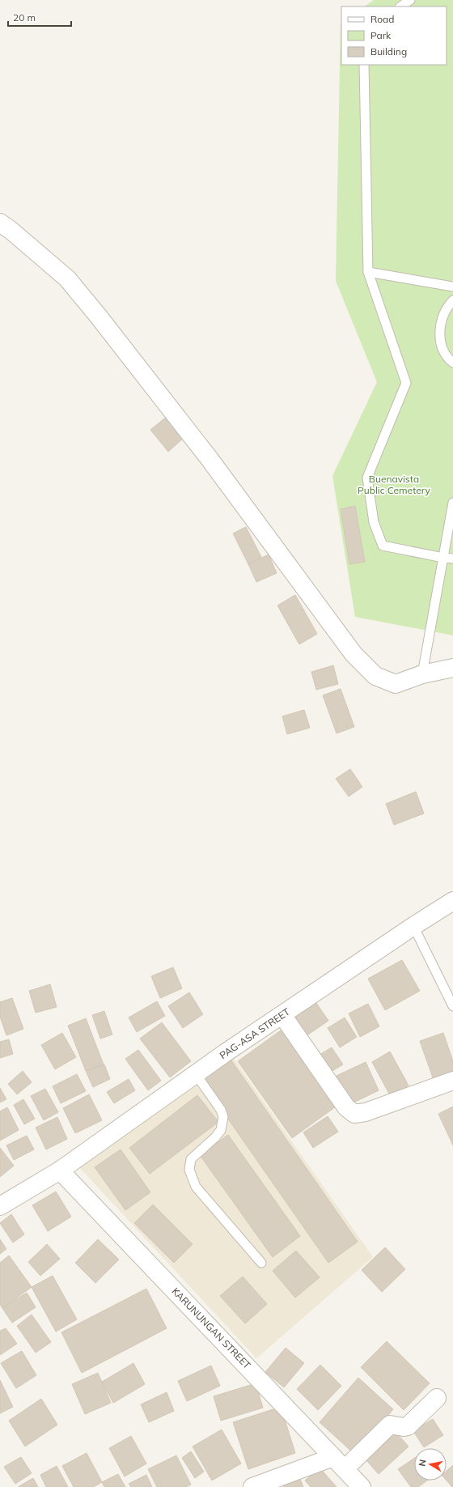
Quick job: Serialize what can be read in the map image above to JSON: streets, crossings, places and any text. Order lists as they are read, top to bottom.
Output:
{
  "streets": {
    "street": ["PAG-ASA STREET", "KARUNUNGAN STREET"]
  },
  "crossings": [
    ["PAG-ASA STREET", "KARUNUNGAN STREET"]
  ],
  "parks": ["Buenavista Public Cemetery"],
  "legend": ["Road", "Park", "Building"],
  "scale_bar": "20 m",
  "north": "left"
}
